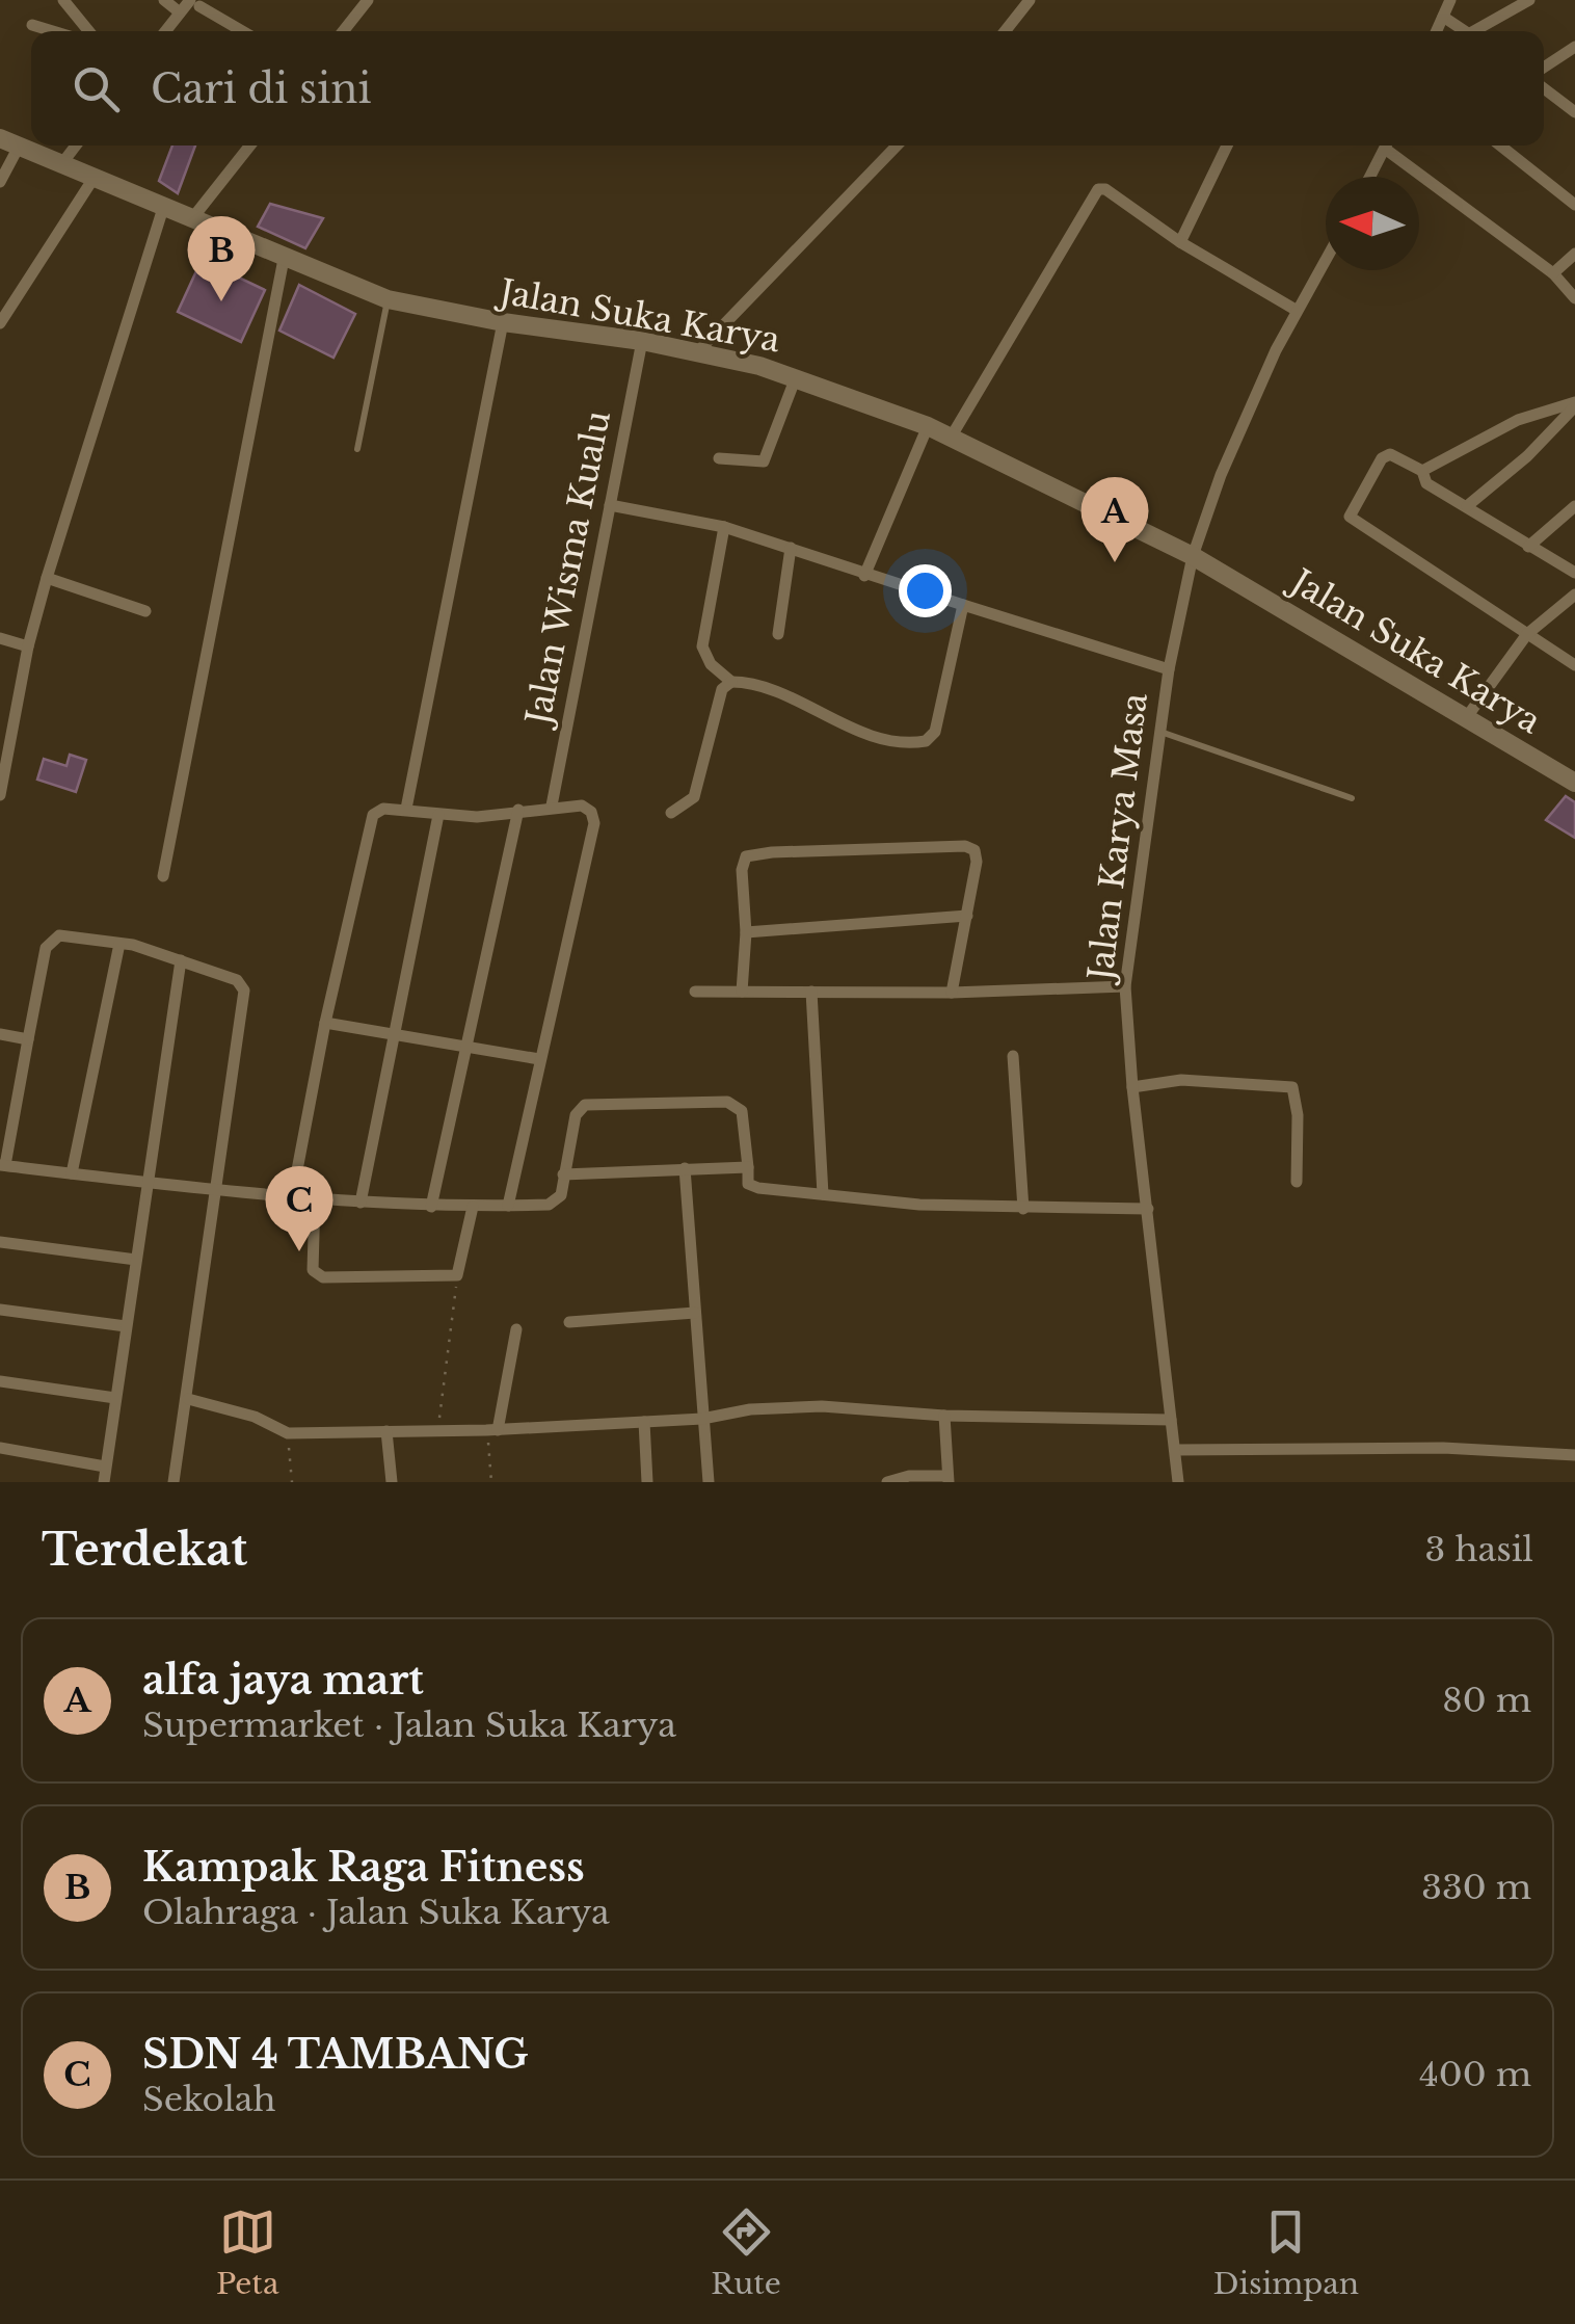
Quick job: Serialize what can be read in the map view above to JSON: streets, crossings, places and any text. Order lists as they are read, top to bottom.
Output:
{
  "streets": {
    "main road": ["Jalan Suka Karya"],
    "street": ["Jalan Wisma Kualu", "Jalan Karya Masa"]
  },
  "crossings": [
    ["Jalan Suka Karya", "Jalan Wisma Kualu"],
    ["Jalan Suka Karya", "Jalan Karya Masa"]
  ],
  "north": "left",
  "page": {
    "search": "Cari di sini",
    "pins": ["B", "A", "C"],
    "heading": ["Terdekat", "3 hasil"],
    "list": [
      {
        "mark": "A",
        "name": "alfa jaya mart",
        "note": "Supermarket · Jalan Suka Karya",
        "value": "80 m"
      },
      {
        "mark": "B",
        "name": "Kampak Raga Fitness",
        "note": "Olahraga · Jalan Suka Karya",
        "value": "330 m"
      },
      {
        "mark": "C",
        "name": "SDN 4 TAMBANG",
        "note": "Sekolah",
        "value": "400 m"
      }
    ],
    "nav": ["Peta", "Rute", "Disimpan"]
  }
}
